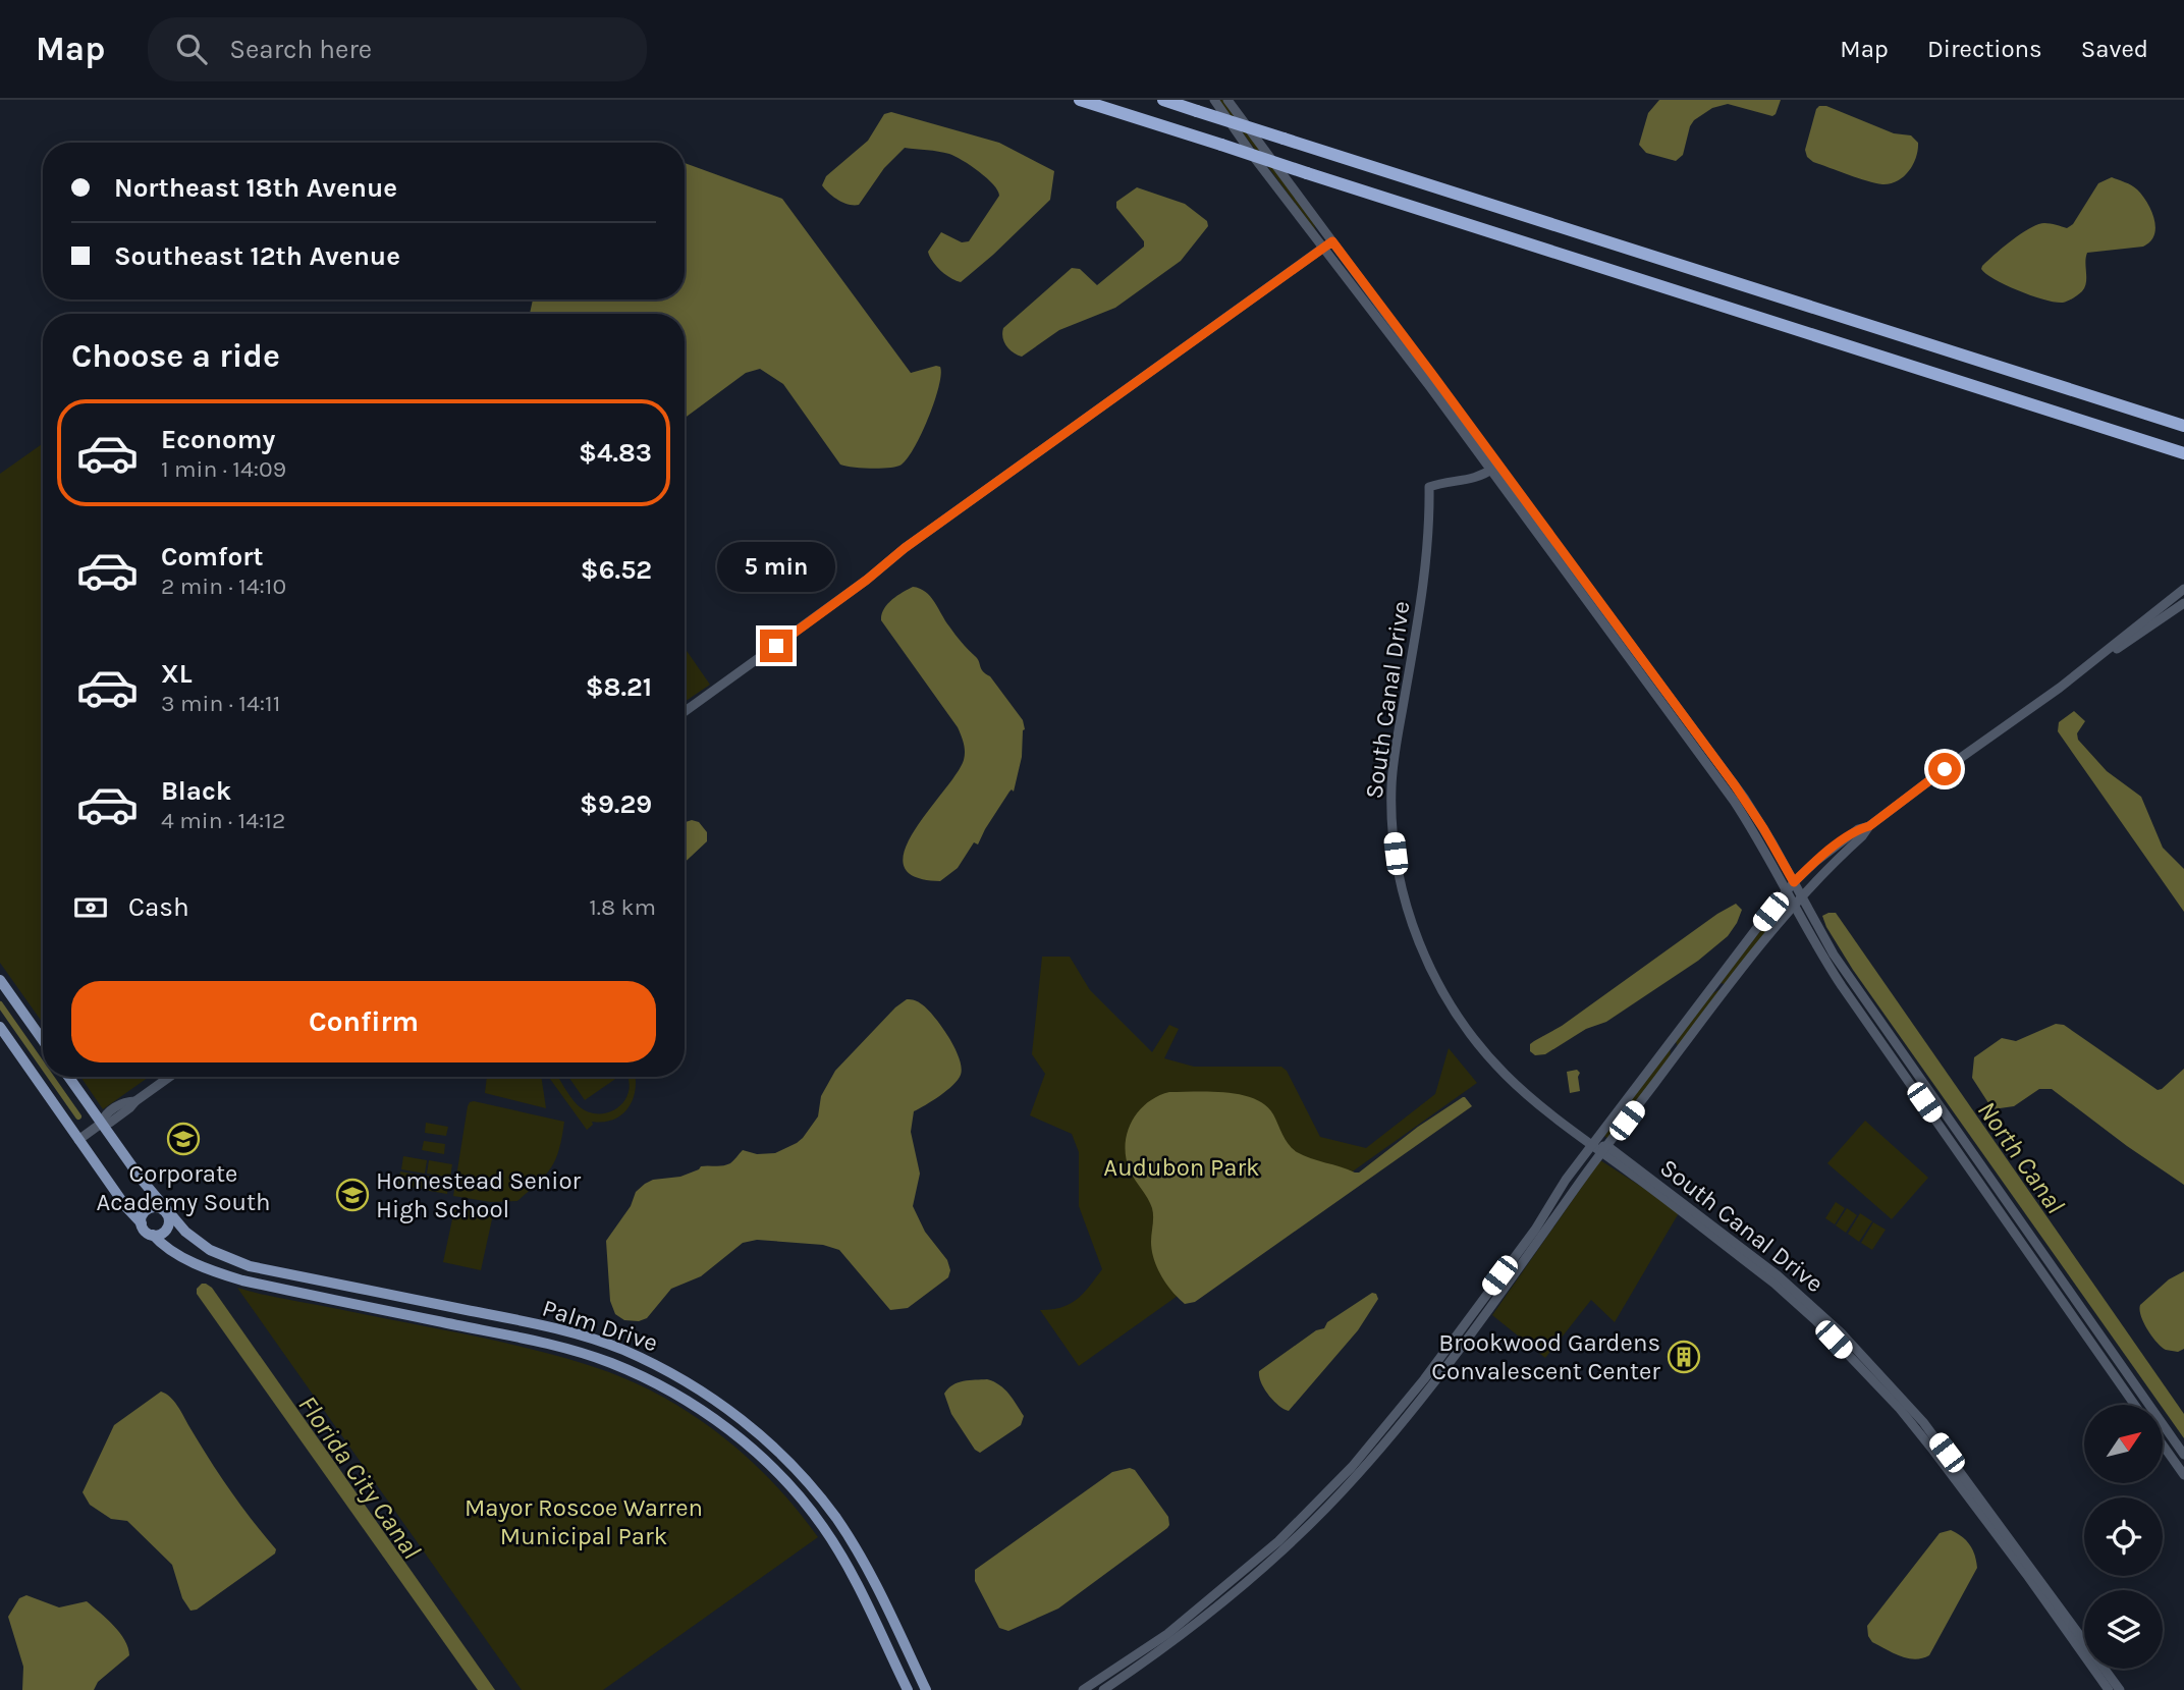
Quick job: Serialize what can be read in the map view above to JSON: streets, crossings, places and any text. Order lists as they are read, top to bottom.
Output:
{
  "streets": {
    "main road": ["Palm Drive"],
    "street": ["South Canal Drive"]
  },
  "water": ["North Canal", "Florida City Canal"],
  "parks": ["Audubon Park", "Mayor Roscoe Warren Municipal Park"],
  "places": {
    "school or university": ["Corporate Academy South", "Homestead Senior High School"],
    "building": ["Brookwood Gardens Convalescent Center"]
  },
  "north": "top right",
  "page": {
    "header": "Map",
    "search": "Search here",
    "nav": ["Map", "Directions", "Saved"],
    "banner": ["Northeast 18th Avenue", "Southeast 12th Avenue"],
    "heading": "Choose a ride",
    "list": [
      {
        "name": "Economy",
        "note": "1 min · 14:09",
        "value": "$4.83"
      },
      {
        "name": "Comfort",
        "note": "2 min · 14:10",
        "value": "$6.52"
      },
      {
        "name": "XL",
        "note": "3 min · 14:11",
        "value": "$8.21"
      },
      {
        "name": "Black",
        "note": "4 min · 14:12",
        "value": "$9.29"
      }
    ],
    "bubble": "5 min",
    "pay": ["Cash", "1.8 km"],
    "buttons": "Confirm"
  }
}
